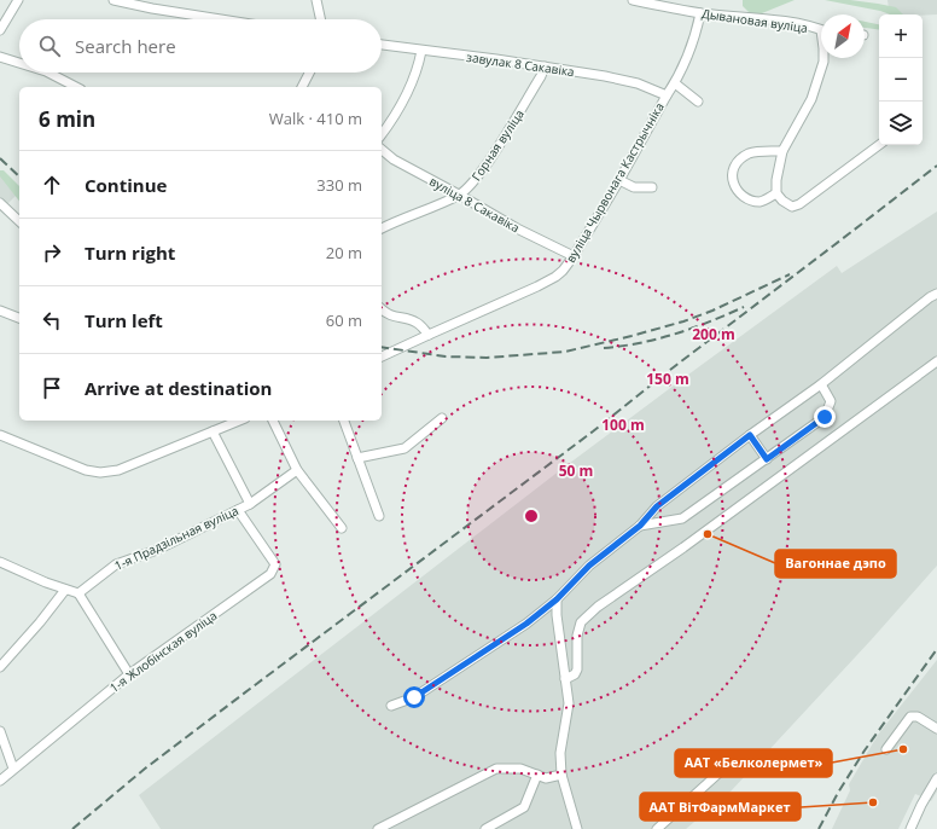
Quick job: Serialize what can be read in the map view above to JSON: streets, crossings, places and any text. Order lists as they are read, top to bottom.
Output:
{
  "streets": {
    "street": [
      "Дывановая вуліца",
      "завулак 8 Сакавіка",
      "Горная вуліца",
      "вуліца Чырвонага Кастрычніка",
      "вуліца 8 Сакавіка",
      "1-я Прадзільная вуліца",
      "1-я Жлобінская вуліца"
    ]
  },
  "crossings": [
    ["Дывановая вуліца", "вуліца Чырвонага Кастрычніка"],
    ["завулак 8 Сакавіка", "Горная вуліца"],
    ["завулак 8 Сакавіка", "вуліца Чырвонага Кастрычніка"],
    ["Горная вуліца", "вуліца 8 Сакавіка"],
    ["вуліца Чырвонага Кастрычніка", "вуліца 8 Сакавіка"],
    ["1-я Прадзільная вуліца", "1-я Жлобінская вуліца"]
  ],
  "places": ["Вагоннае дэпо", "ААТ «Белколермет»", "ААТ ВітФармМаркет"],
  "north": "top right",
  "page": {
    "map_buttons": ["+", "−"],
    "search": "Search here",
    "heading": ["6 min", "Walk · 410 m"],
    "list": [
      ["Continue", "330 m"],
      ["Turn right", "20 m"],
      ["Turn left", "60 m"],
      "Arrive at destination"
    ]
  },
  "rings": [
    "200 m",
    "150 m",
    "100 m",
    "50 m"
  ]
}
